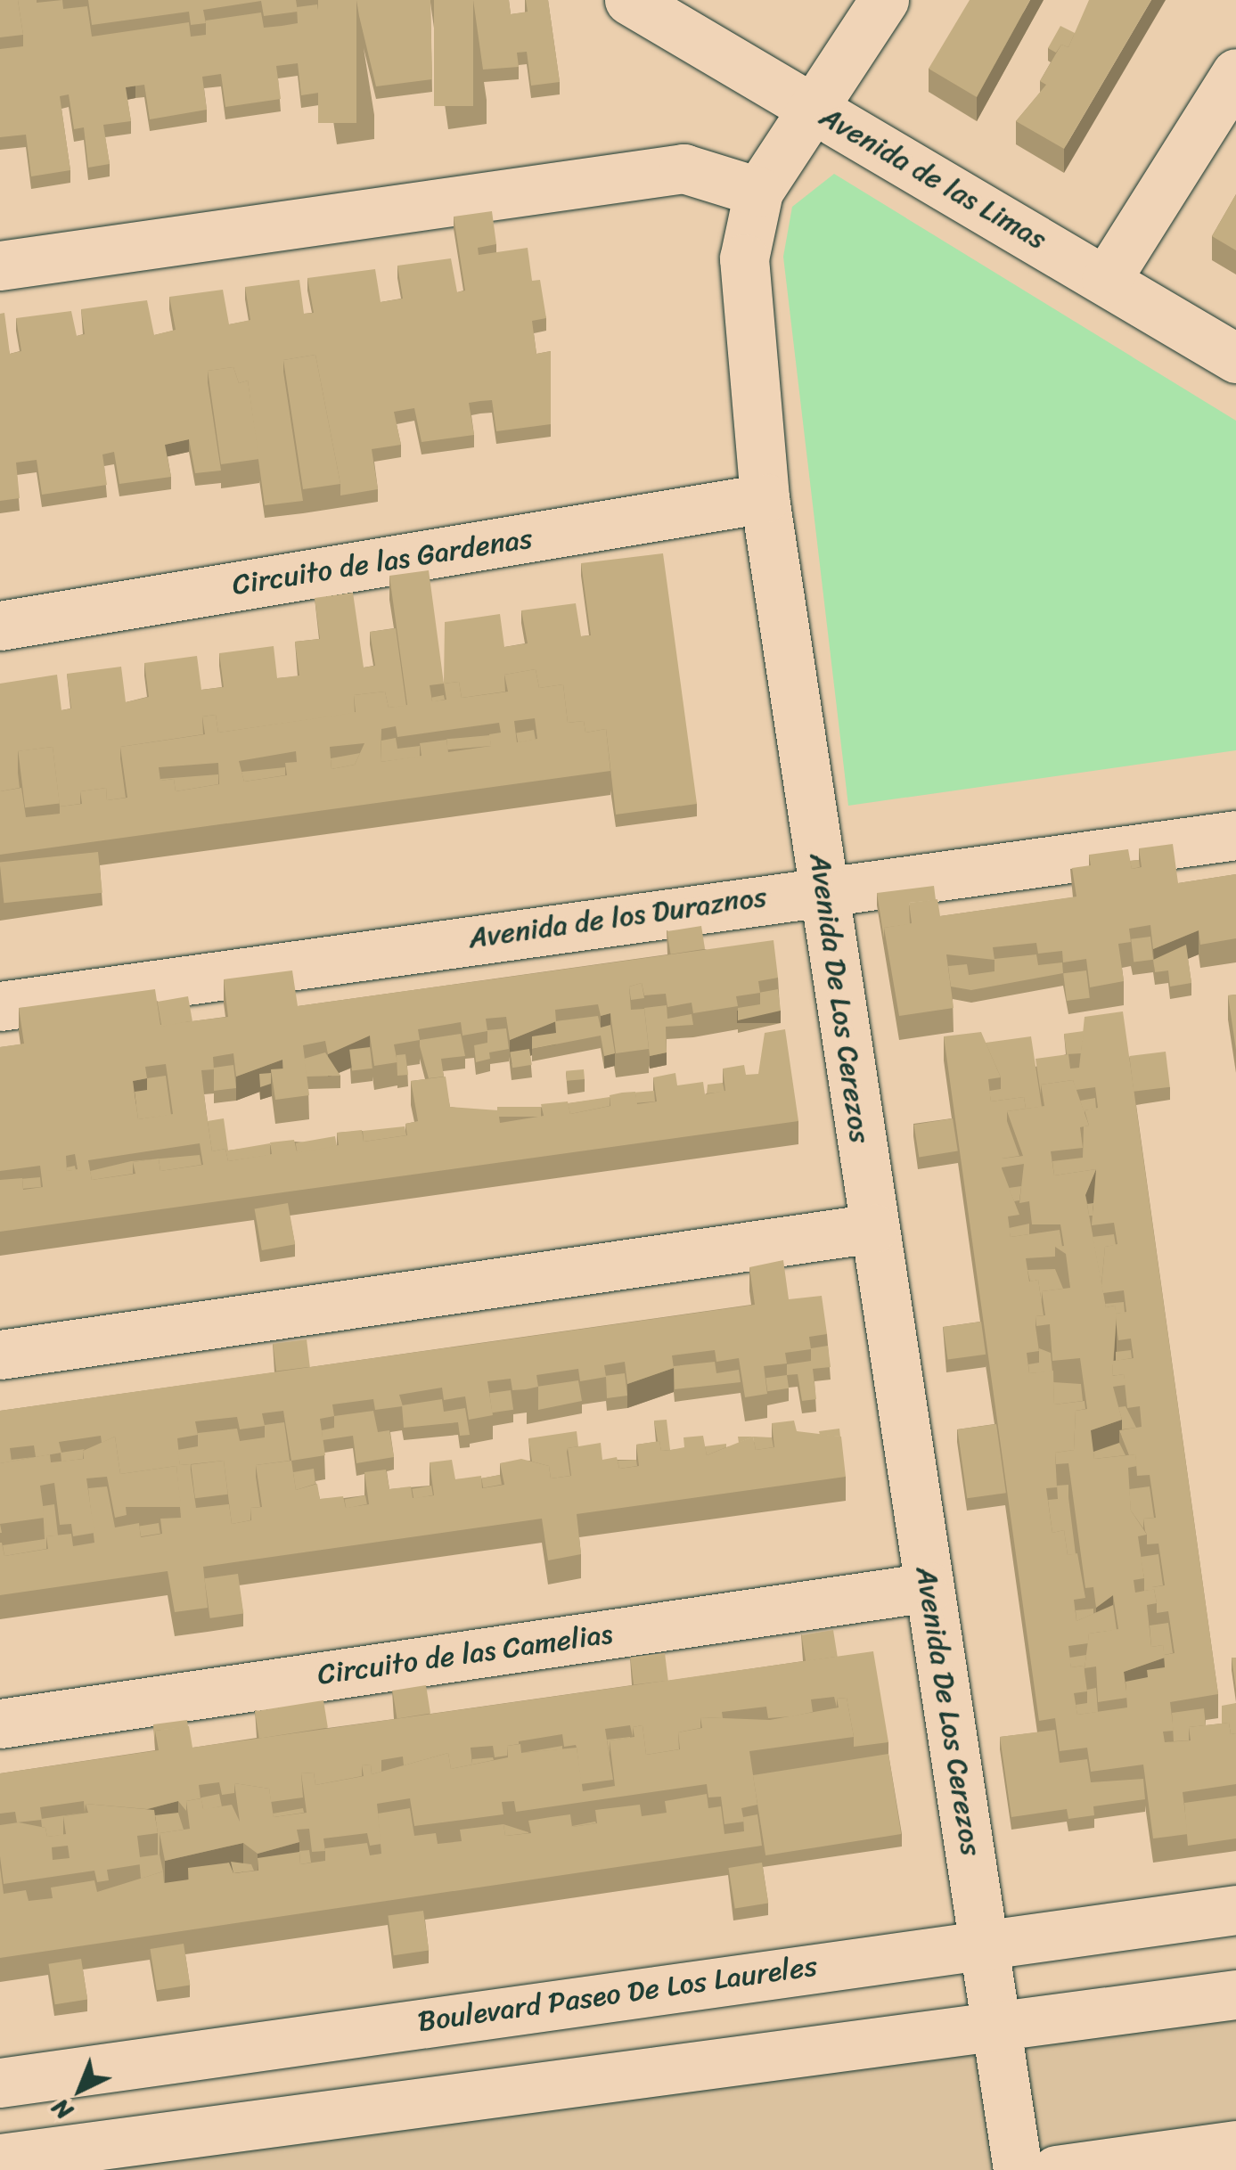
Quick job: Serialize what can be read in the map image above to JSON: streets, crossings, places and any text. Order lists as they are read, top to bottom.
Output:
{
  "streets": {
    "street": [
      "Avenida de las Limas",
      "Circuito de las Gardenas",
      "Avenida de los Duraznos",
      "Avenida De Los Cerezos",
      "Circuito de las Camelias",
      "Boulevard Paseo De Los Laureles"
    ]
  },
  "crossings": [
    ["Avenida de las Limas", "Avenida De Los Cerezos"],
    ["Circuito de las Gardenas", "Avenida De Los Cerezos"],
    ["Avenida de los Duraznos", "Avenida De Los Cerezos"],
    ["Avenida De Los Cerezos", "Circuito de las Camelias"],
    ["Avenida De Los Cerezos", "Boulevard Paseo De Los Laureles"]
  ],
  "north": "bottom left"
}
